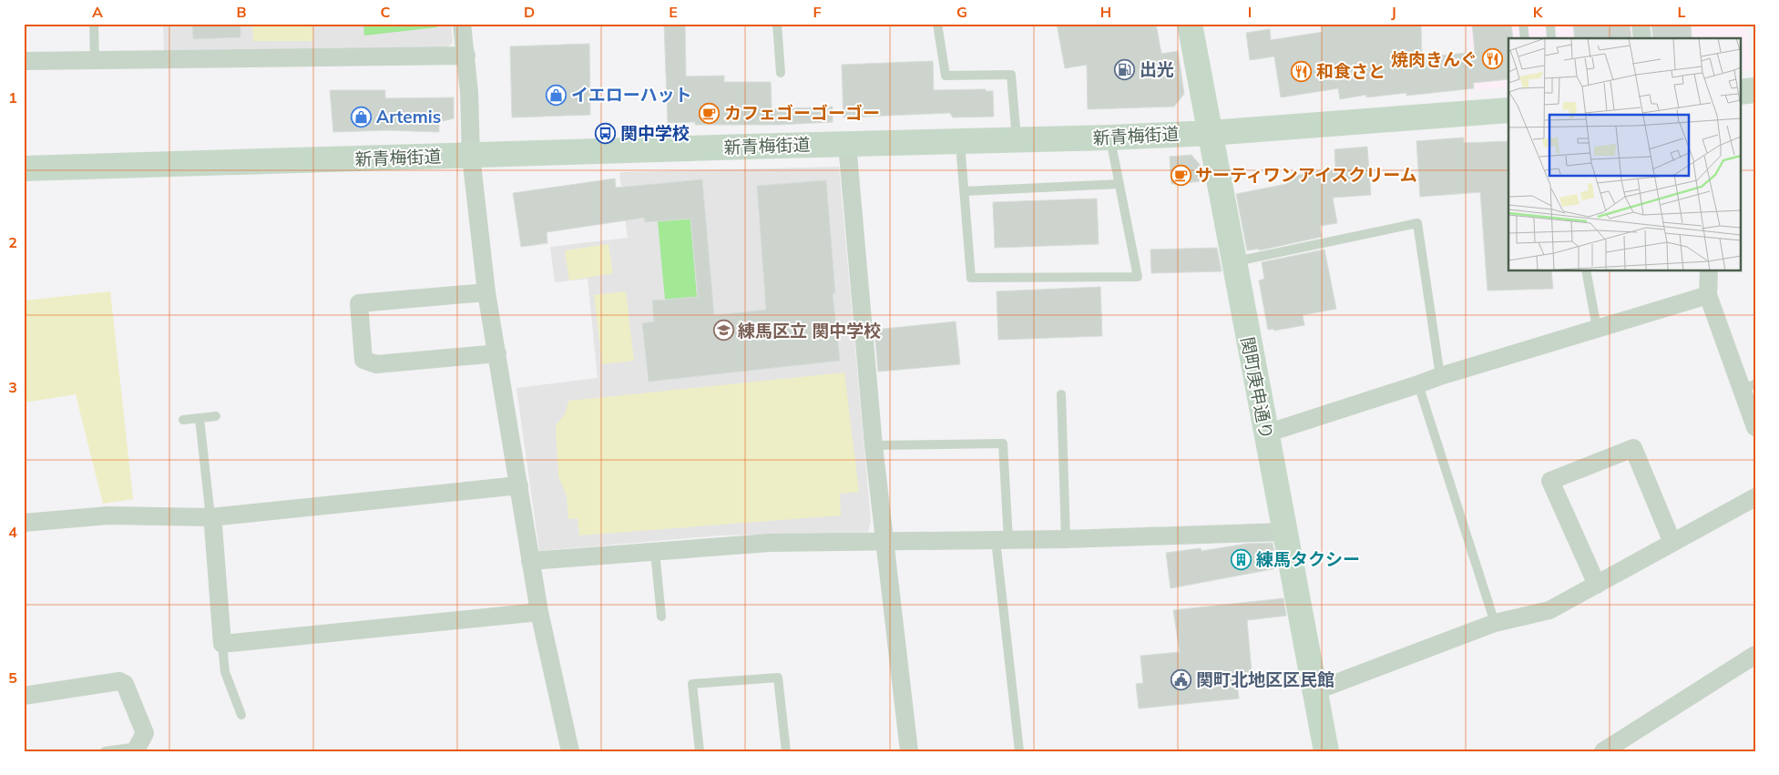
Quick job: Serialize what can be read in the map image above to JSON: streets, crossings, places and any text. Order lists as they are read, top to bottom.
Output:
{
  "streets": {
    "main road": ["新青梅街道", "関町庚申通り"]
  },
  "crossings": [
    ["新青梅街道", "関町庚申通り"]
  ],
  "places": {
    "restaurant": ["焼肉きんぐ", "和食さと"],
    "fuel station": ["出光"],
    "shop": ["イエローハット", "Artemis"],
    "cafe": ["カフェゴーゴーゴー", "サーティワンアイスクリーム"],
    "bus stop": ["関中学校"],
    "school or university": ["練馬区立 関中学校"],
    "building": ["練馬タクシー"],
    "public building": ["関町北地区区民館"]
  },
  "grid": {
    "columns": [
      "A",
      "B",
      "C",
      "D",
      "E",
      "F",
      "G",
      "H",
      "I",
      "J",
      "K",
      "L"
    ],
    "rows": [
      "1",
      "2",
      "3",
      "4",
      "5"
    ]
  }
}
